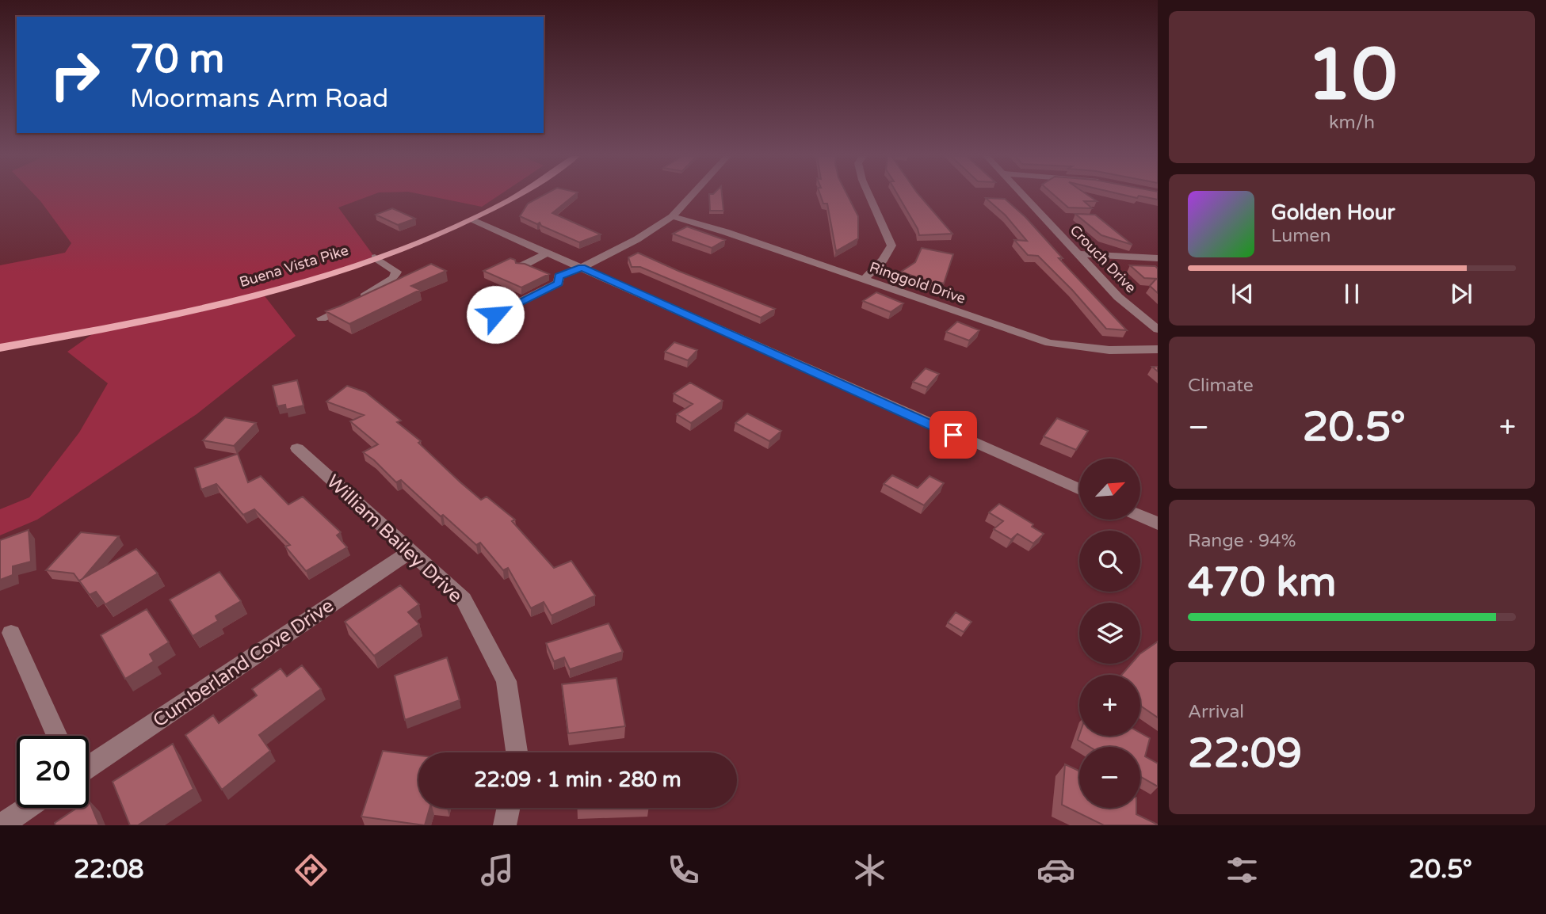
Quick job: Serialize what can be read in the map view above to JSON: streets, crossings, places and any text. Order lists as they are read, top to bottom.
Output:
{
  "streets": {
    "main road": ["Buena Vista Pike"],
    "street": [
      "Crouch Drive",
      "Ringgold Drive",
      "William Bailey Drive",
      "Cumberland Cove Drive"
    ]
  },
  "crossings": [
    ["William Bailey Drive", "Cumberland Cove Drive"]
  ],
  "north": "top right",
  "page": {
    "tile": [
      ["10", "km/h"],
      "Climate",
      ["Range · 94%", "470 km"],
      ["Arrival", "22:09"]
    ],
    "turn": ["70 m", "Moormans Arm Road"],
    "song": ["Golden Hour", "Lumen"],
    "heat": ["−", "20.5°", "+"],
    "map_buttons": ["+", "−"],
    "limit": "20",
    "trip": "22:09 · 1 min · 280 m",
    "tabs": ["22:08", "20.5°"]
  }
}
